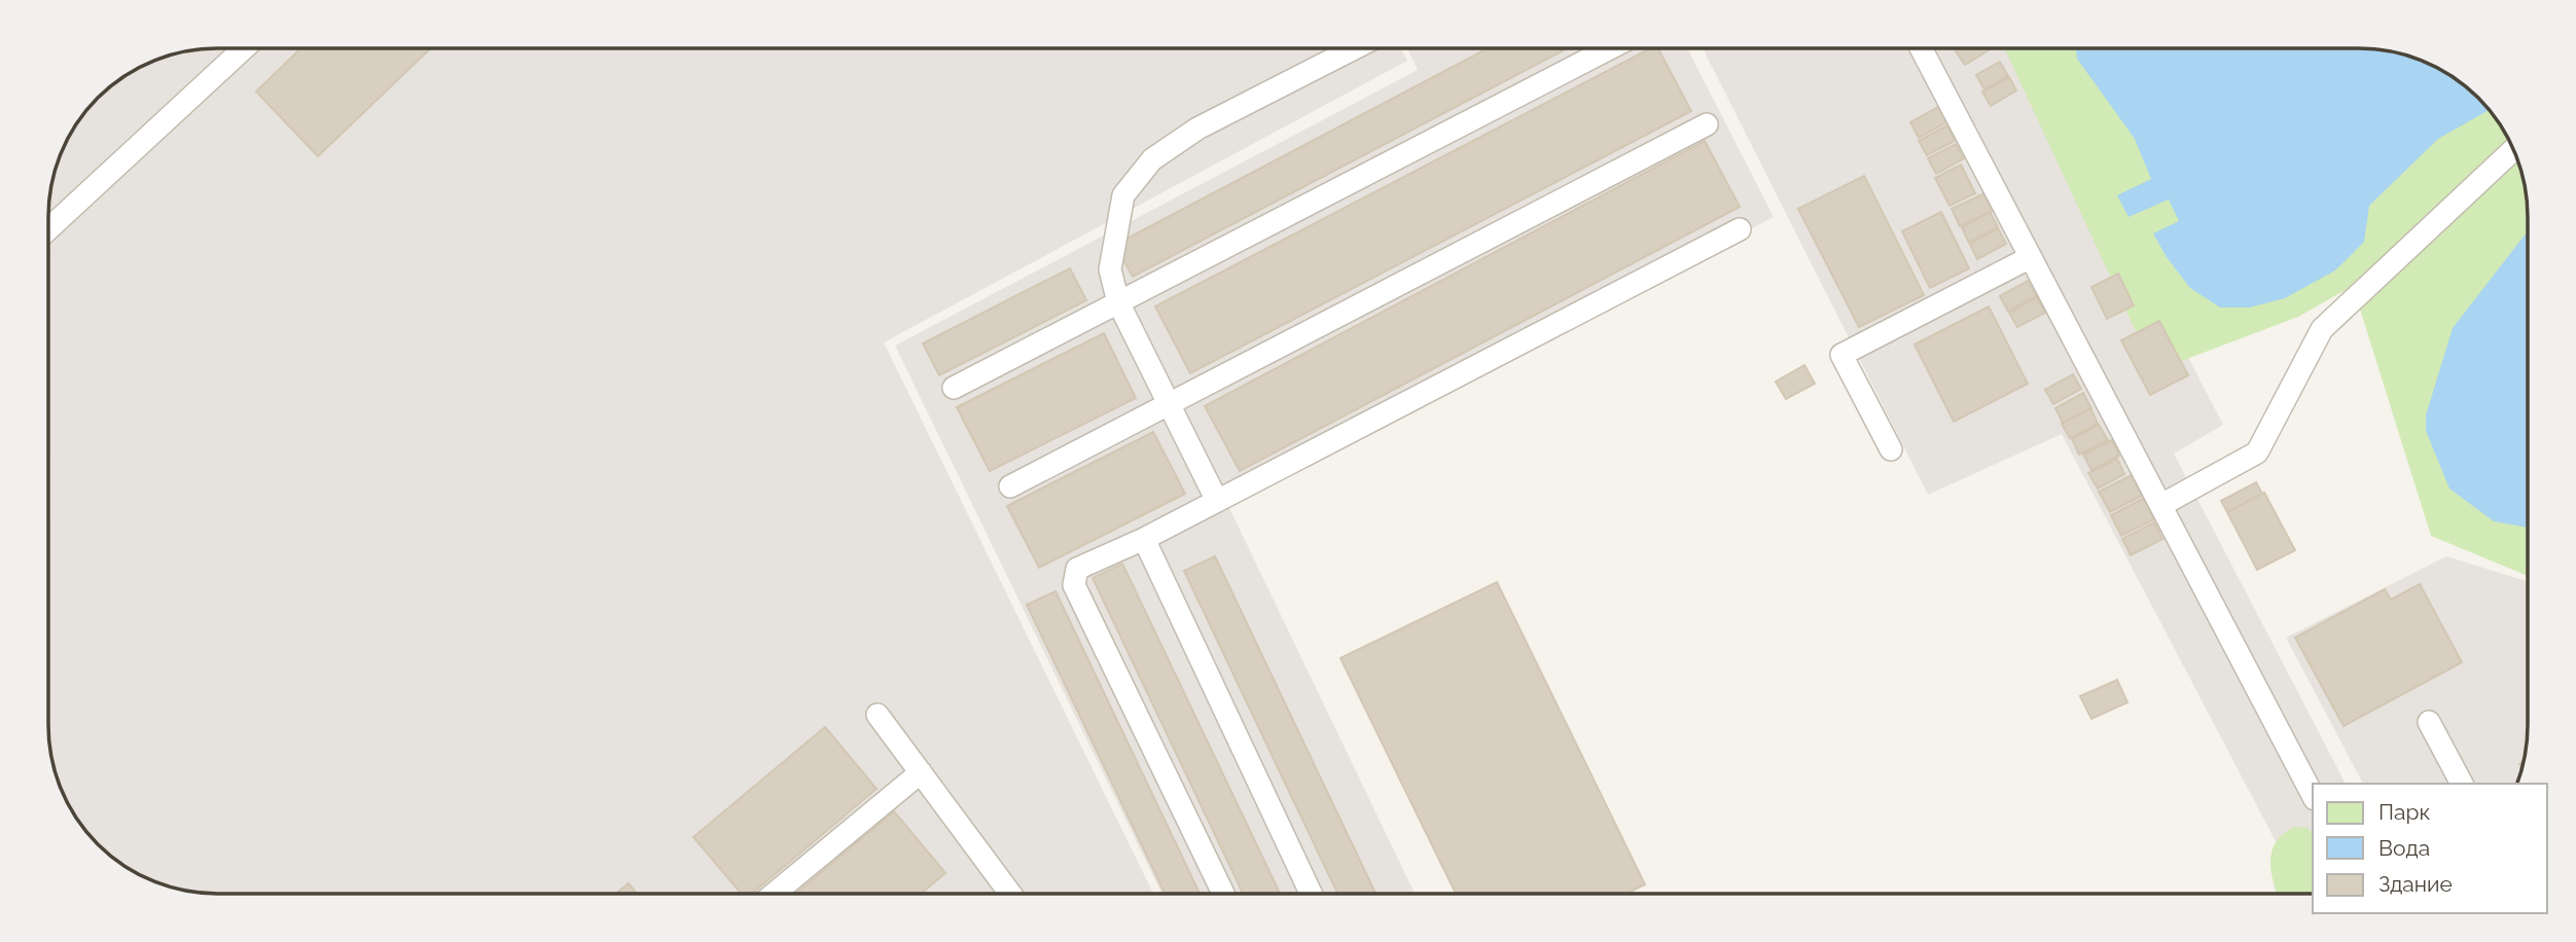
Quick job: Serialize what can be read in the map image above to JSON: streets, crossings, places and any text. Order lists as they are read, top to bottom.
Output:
{
  "legend": ["Парк", "Вода", "Здание"]
}
